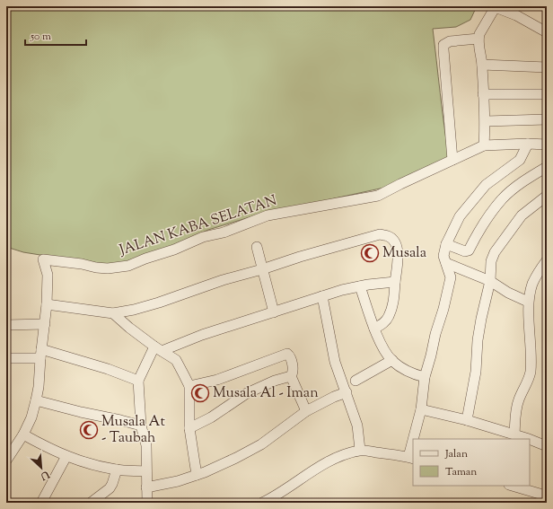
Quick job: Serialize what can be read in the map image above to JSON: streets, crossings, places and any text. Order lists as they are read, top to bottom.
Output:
{
  "streets": {
    "street": ["JALAN KABA SELATAN"]
  },
  "places": {
    "mosque": ["Musala", "Musala Al - Iman", "Musala At - Taubah"]
  },
  "legend": ["Jalan", "Taman"],
  "scale_bar": "50 m",
  "north": "bottom right"
}
